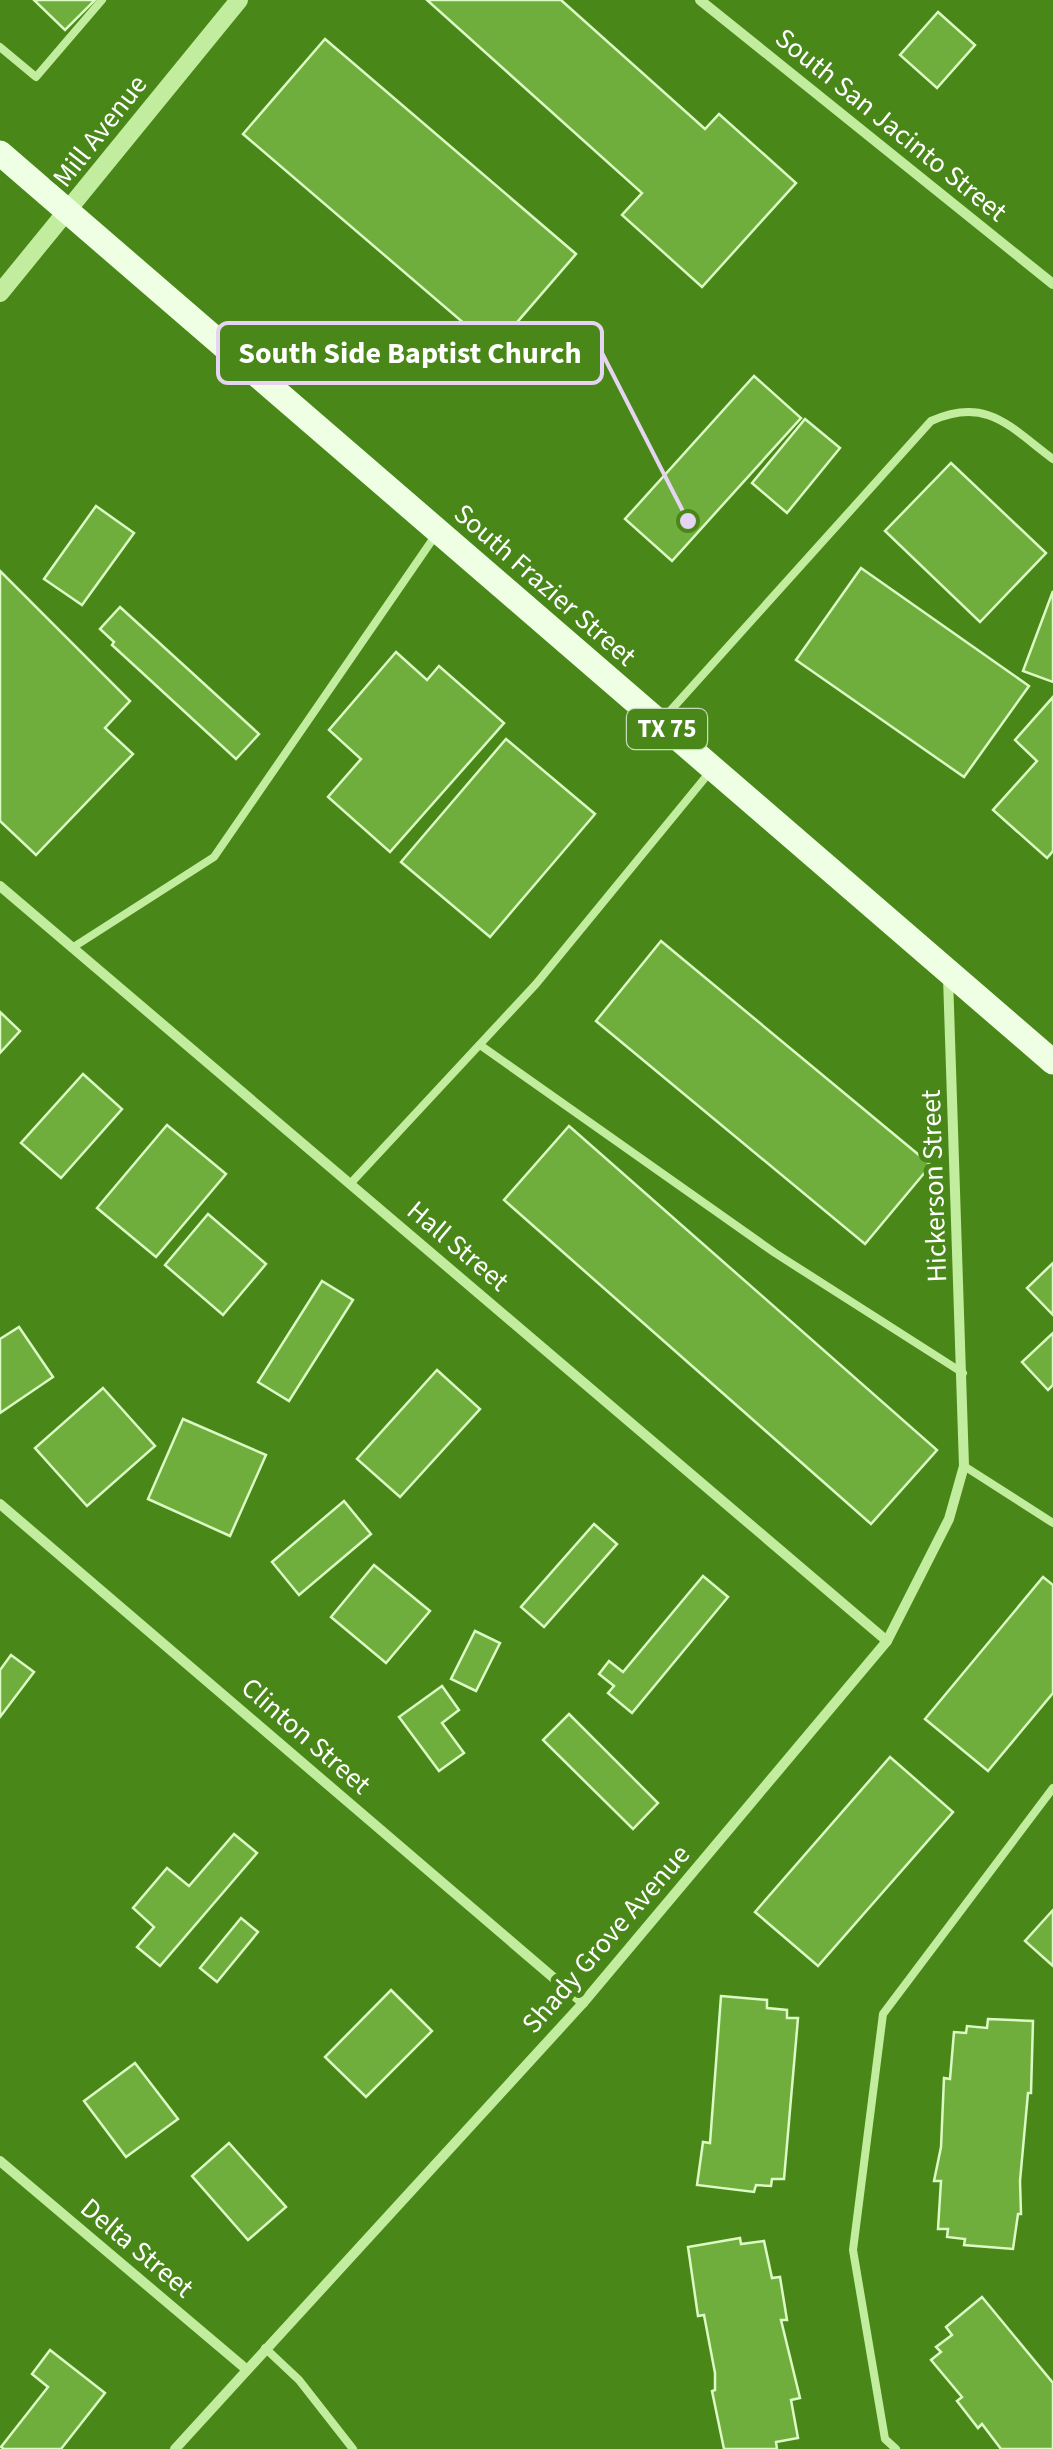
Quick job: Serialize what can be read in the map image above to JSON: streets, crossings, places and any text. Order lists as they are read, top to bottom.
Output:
{
  "streets": {
    "main road": ["South Frazier Street", "TX 75"],
    "street": [
      "South San Jacinto Street",
      "Mill Avenue",
      "Hickerson Street",
      "Hall Street",
      "Clinton Street",
      "Shady Grove Avenue",
      "Delta Street"
    ]
  },
  "crossings": [
    ["Mill Avenue", "South Frazier Street"],
    ["South Frazier Street", "Hickerson Street"],
    ["Hickerson Street", "Shady Grove Avenue"],
    ["Hall Street", "Shady Grove Avenue"],
    ["Clinton Street", "Shady Grove Avenue"],
    ["Shady Grove Avenue", "Delta Street"]
  ],
  "places": ["South Side Baptist Church"]
}
